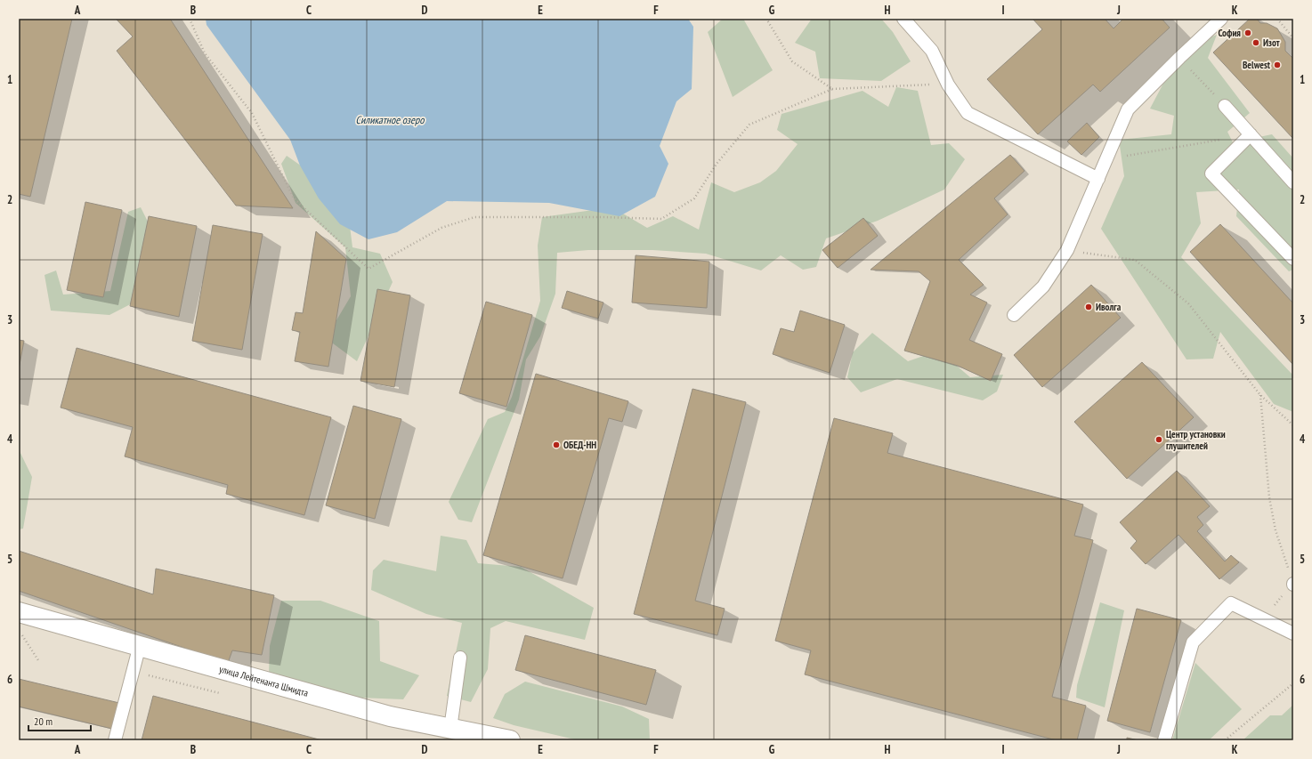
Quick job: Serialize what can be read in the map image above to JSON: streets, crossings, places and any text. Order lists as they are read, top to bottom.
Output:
{
  "streets": {
    "street": ["улица Лейтенанта Шмидта"]
  },
  "water": ["Силикатное озеро"],
  "places": [
    "София",
    "Изот",
    "Belwest",
    "Иволга",
    "Центр установки глушителей",
    "ОБЕД-НН"
  ],
  "scale_bar": "20 m",
  "grid": {
    "columns": [
      "A",
      "B",
      "C",
      "D",
      "E",
      "F",
      "G",
      "H",
      "I",
      "J",
      "K"
    ],
    "rows": [
      "1",
      "2",
      "3",
      "4",
      "5",
      "6"
    ]
  }
}
